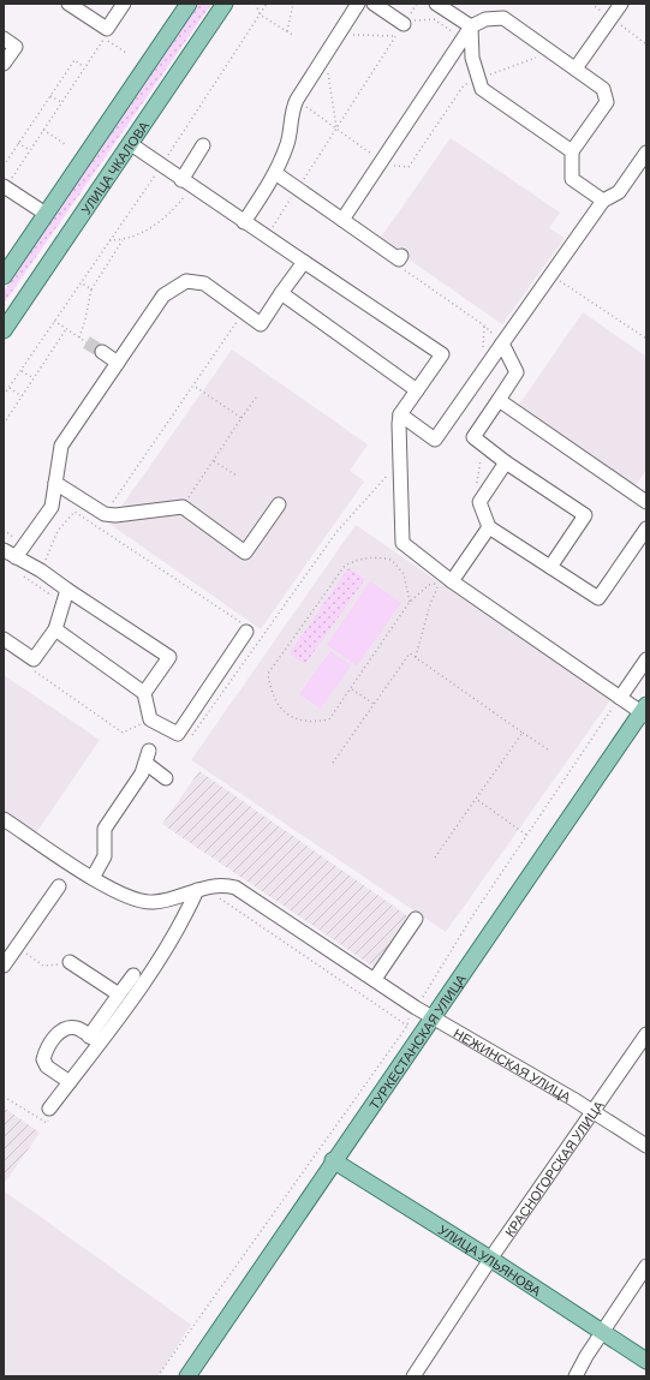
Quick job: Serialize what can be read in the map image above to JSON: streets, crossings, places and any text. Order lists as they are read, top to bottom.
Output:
{
  "streets": {
    "main road": ["УЛИЦА ЧКАЛОВА", "ТУРКЕСТАНСКАЯ УЛИЦА", "УЛИЦА УЛЬЯНОВА"],
    "street": ["НЕЖИНСКАЯ УЛИЦА", "КРАСНОГОРСКАЯ УЛИЦА"]
  },
  "crossings": [
    ["ТУРКЕСТАНСКАЯ УЛИЦА", "НЕЖИНСКАЯ УЛИЦА"],
    ["ТУРКЕСТАНСКАЯ УЛИЦА", "УЛИЦА УЛЬЯНОВА"],
    ["НЕЖИНСКАЯ УЛИЦА", "КРАСНОГОРСКАЯ УЛИЦА"],
    ["КРАСНОГОРСКАЯ УЛИЦА", "УЛИЦА УЛЬЯНОВА"]
  ]
}
